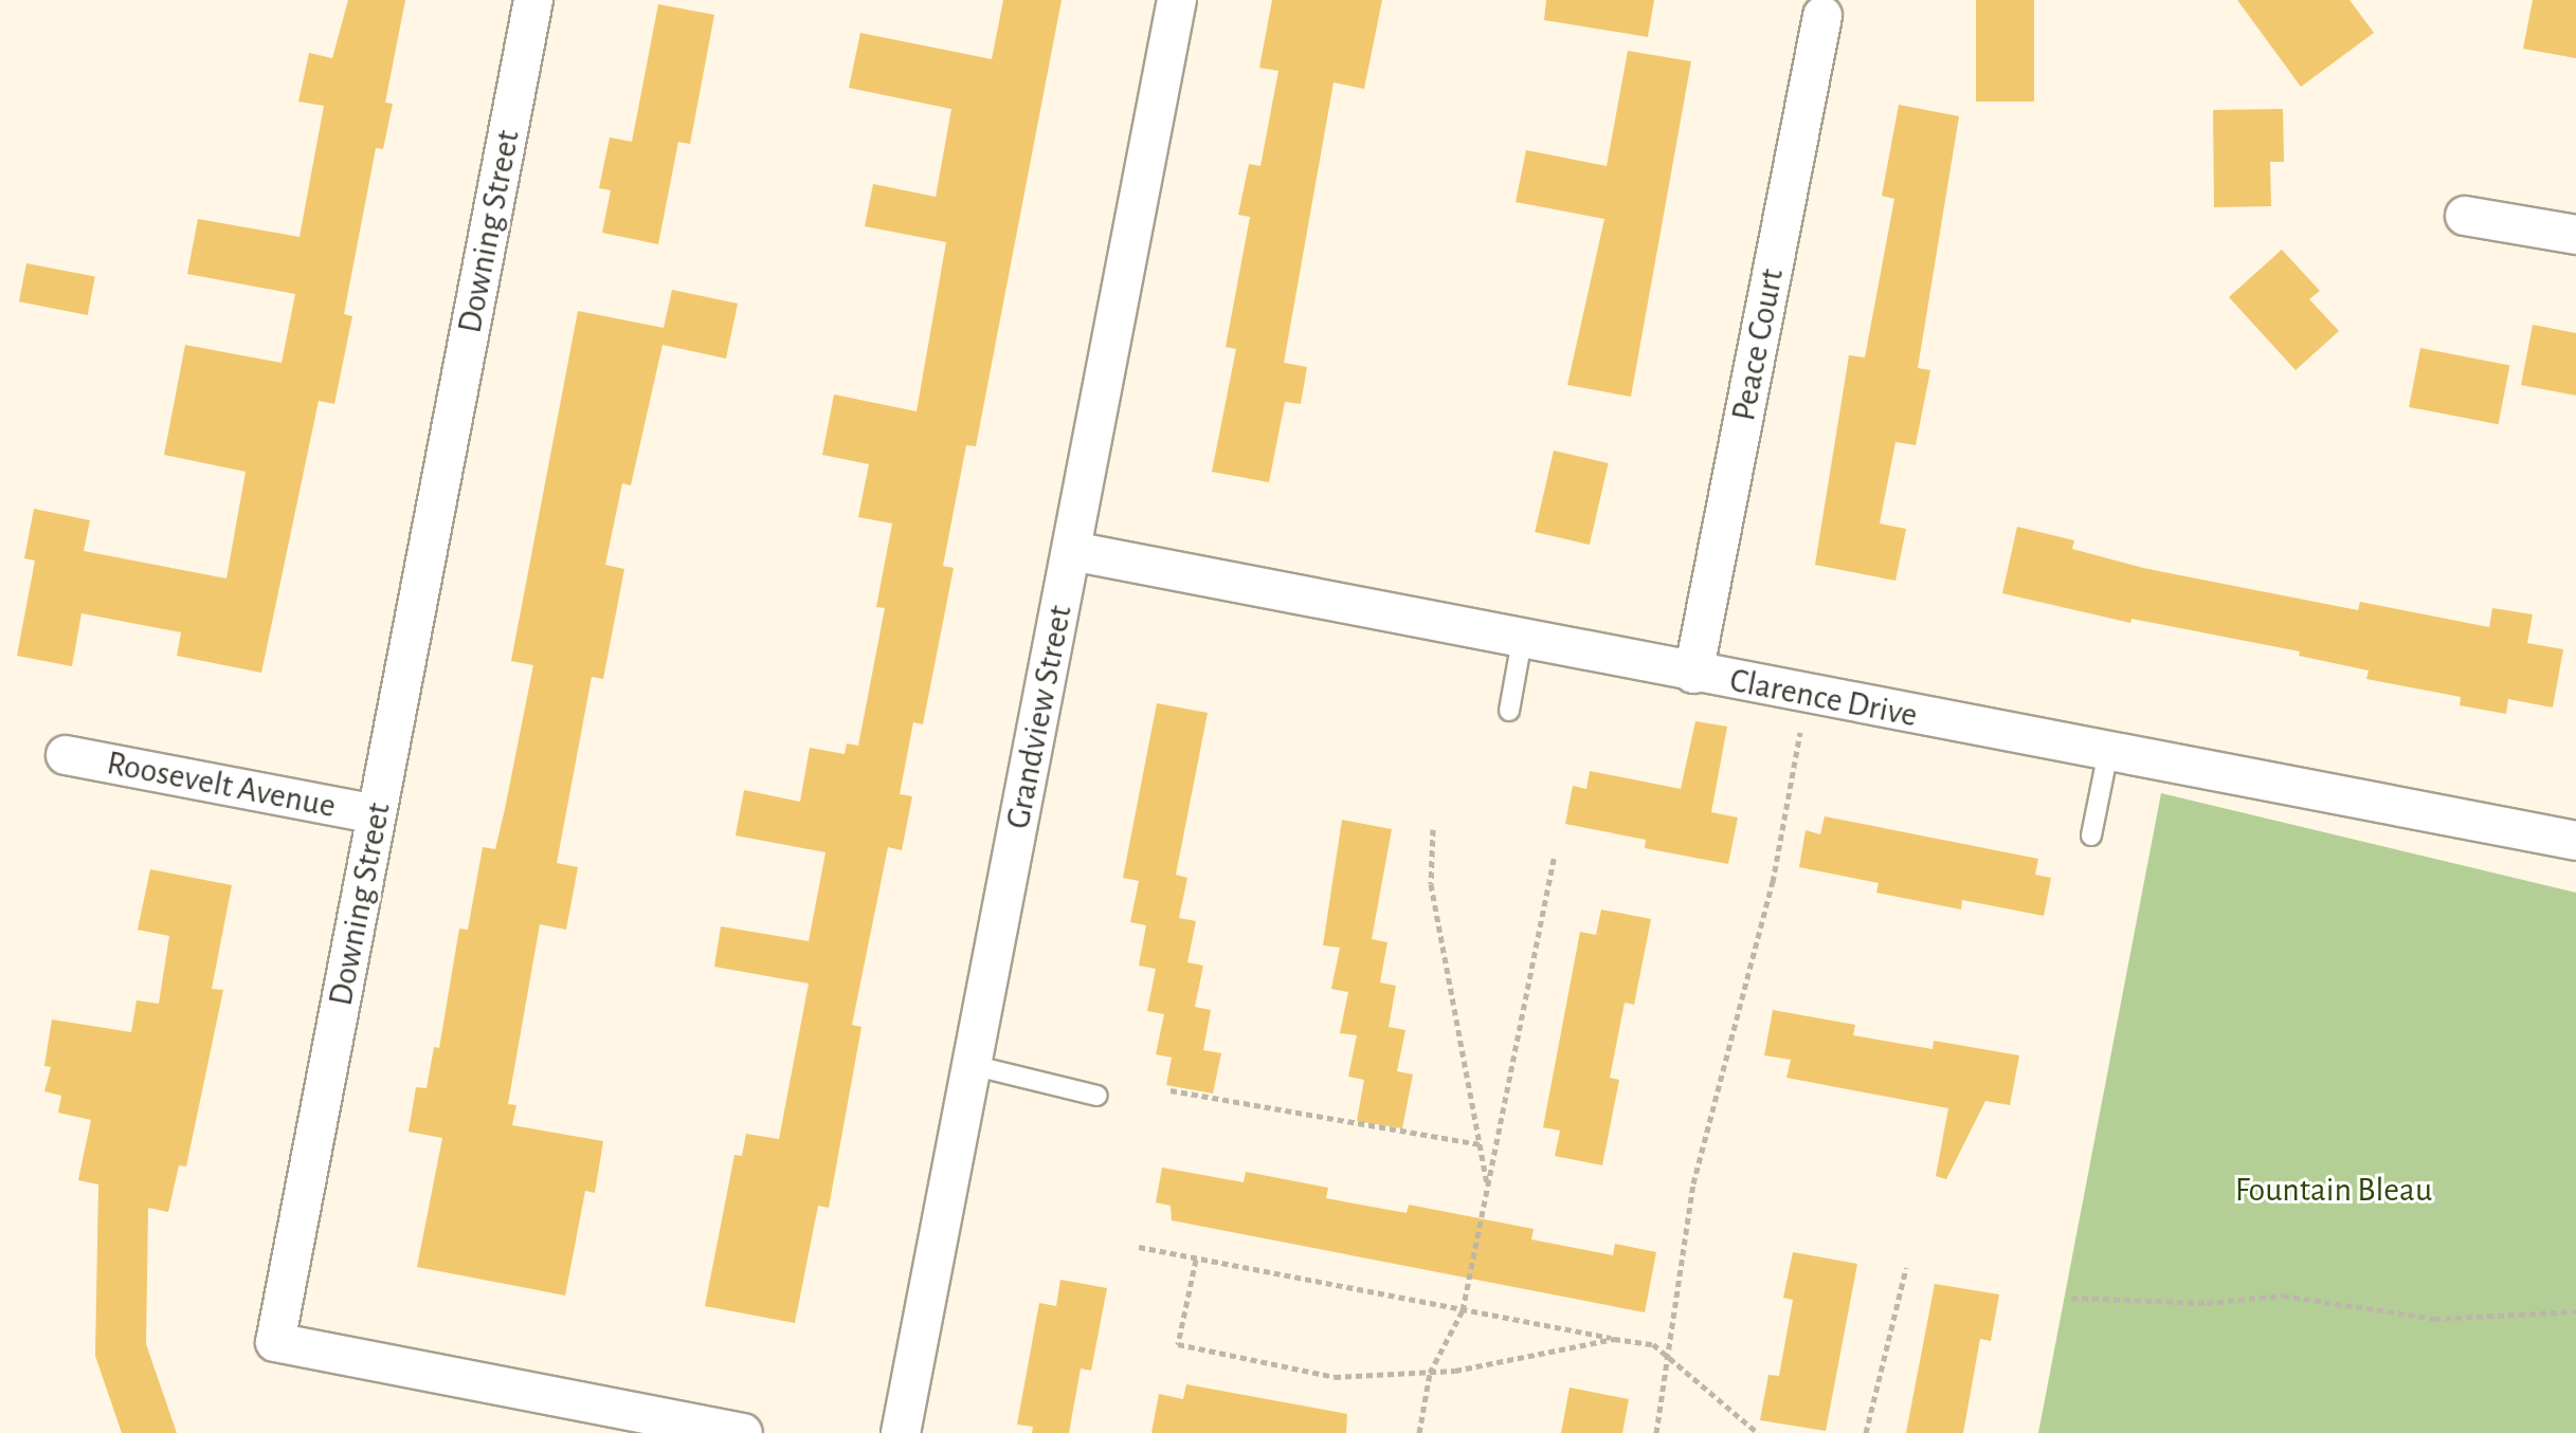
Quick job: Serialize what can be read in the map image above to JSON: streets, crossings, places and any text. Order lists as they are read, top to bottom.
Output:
{
  "streets": {
    "street": [
      "Downing Street",
      "Peace Court",
      "Clarence Drive",
      "Grandview Street",
      "Roosevelt Avenue"
    ]
  },
  "crossings": [
    ["Downing Street", "Roosevelt Avenue"],
    ["Peace Court", "Clarence Drive"],
    ["Clarence Drive", "Grandview Street"]
  ],
  "parks": ["Fountain Bleau"]
}
